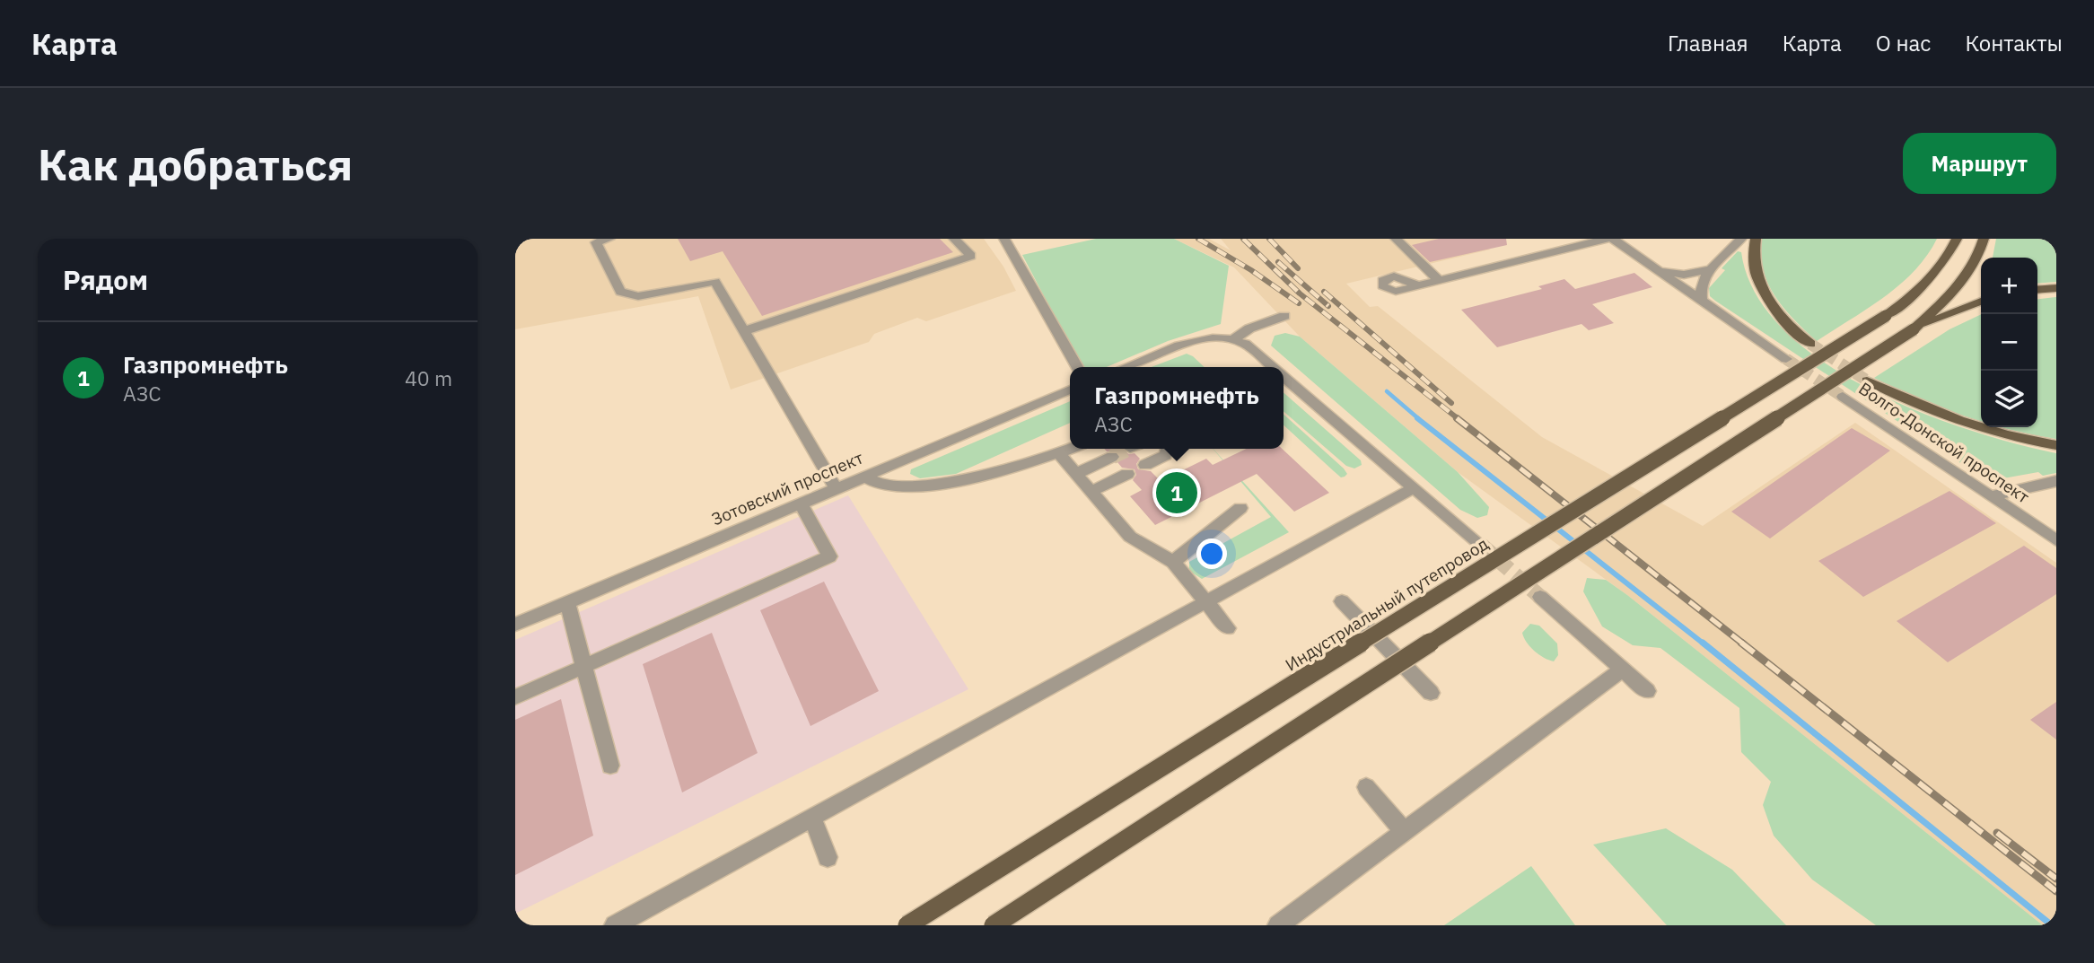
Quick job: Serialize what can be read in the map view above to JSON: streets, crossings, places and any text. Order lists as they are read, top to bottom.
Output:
{
  "streets": {
    "main road": ["Индустриальный путепровод"],
    "street": ["Волго-Донской проспект", "Зотовский проспект"]
  },
  "page": {
    "header": "Карта",
    "nav": [
      "Главная",
      "Карта",
      "О нас",
      "Контакты"
    ],
    "buttons": "Маршрут",
    "title": "Как добраться",
    "heading": "Рядом",
    "map_buttons": ["+", "−"],
    "list": [
      {
        "mark": "1",
        "name": "Газпромнефть",
        "note": "АЗС",
        "value": "40 m"
      }
    ],
    "popup": ["Газпромнефть", "АЗС"],
    "pins": "1"
  }
}
